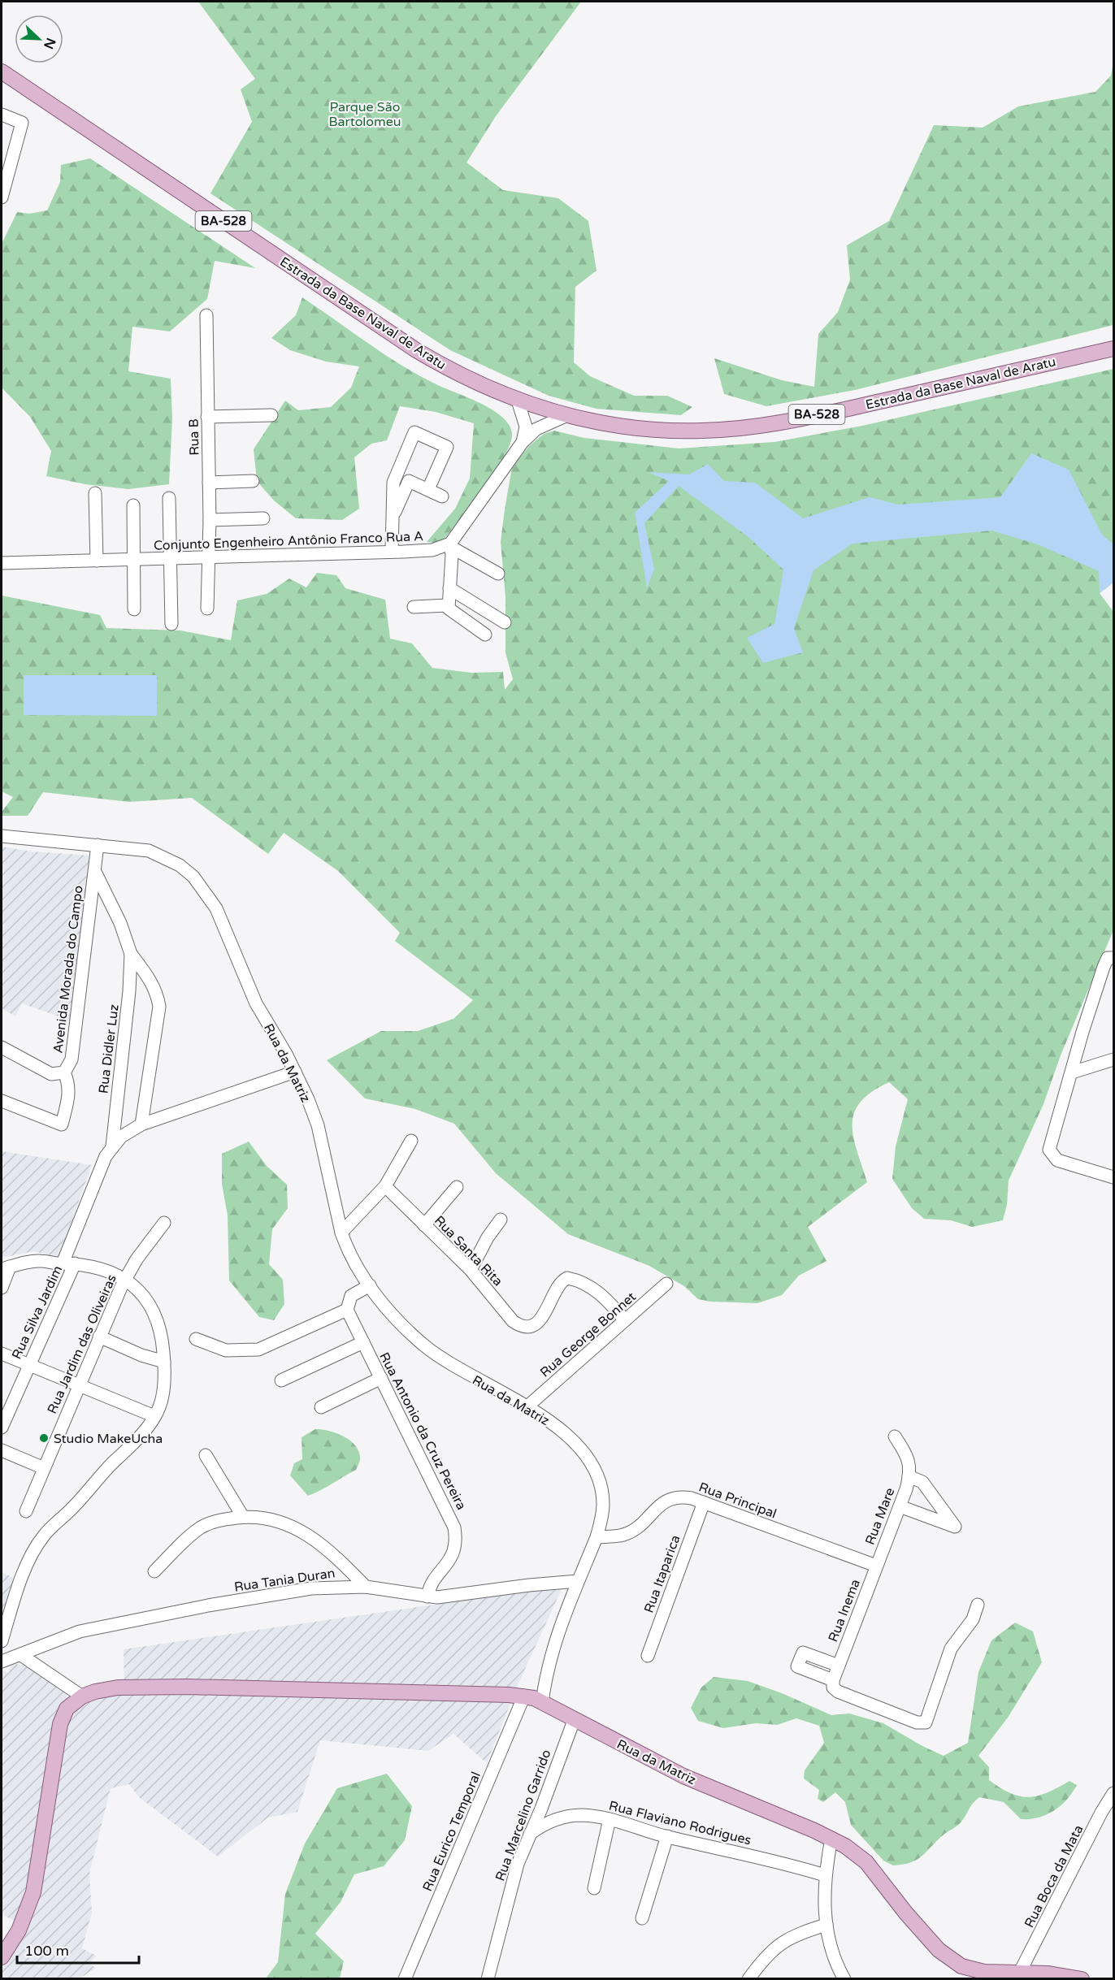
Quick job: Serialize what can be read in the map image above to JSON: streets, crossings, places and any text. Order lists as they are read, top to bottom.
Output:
{
  "streets": {
    "main road": ["BA-528", "Estrada da Base Naval de Aratu", "Rua da Matriz"],
    "street": [
      "Rua B",
      "Conjunto Engenheiro Antônio Franco Rua A",
      "Avenida Morada do Campo",
      "Rua Didler Luz",
      "Rua Santa Rita",
      "Rua Silva Jardim",
      "Rua George Bonnet",
      "Rua Jardim das Oliveiras",
      "Rua Antonio da Cruz Pereira",
      "Rua Principal",
      "Rua Mare",
      "Rua Itaparica",
      "Rua Tania Duran",
      "Rua Inema",
      "Rua Marcelino Garrido",
      "Rua Flaviano Rodrigues",
      "Rua Eurico Temporal",
      "Rua Boca da Mata"
    ]
  },
  "crossings": [
    ["Rua B", "Conjunto Engenheiro Antônio Franco Rua A"],
    ["Avenida Morada do Campo", "Rua Didler Luz"],
    ["Avenida Morada do Campo", "Rua da Matriz"],
    ["Rua Didler Luz", "Rua Silva Jardim"],
    ["Rua da Matriz", "Rua George Bonnet"],
    ["Rua da Matriz", "Rua Principal"],
    ["Rua da Matriz", "Rua Tania Duran"],
    ["Rua da Matriz", "Rua Marcelino Garrido"],
    ["Rua da Matriz", "Rua Boca da Mata"],
    ["Rua Santa Rita", "Rua George Bonnet"],
    ["Rua Antonio da Cruz Pereira", "Rua Tania Duran"],
    ["Rua Principal", "Rua Mare"],
    ["Rua Principal", "Rua Itaparica"],
    ["Rua Principal", "Rua Inema"],
    ["Rua Mare", "Rua Inema"],
    ["Rua Marcelino Garrido", "Rua Flaviano Rodrigues"]
  ],
  "parks": ["Parque São Bartolomeu"],
  "places": ["Studio MakeUcha"],
  "scale_bar": "100 m",
  "north": "bottom right"
}
